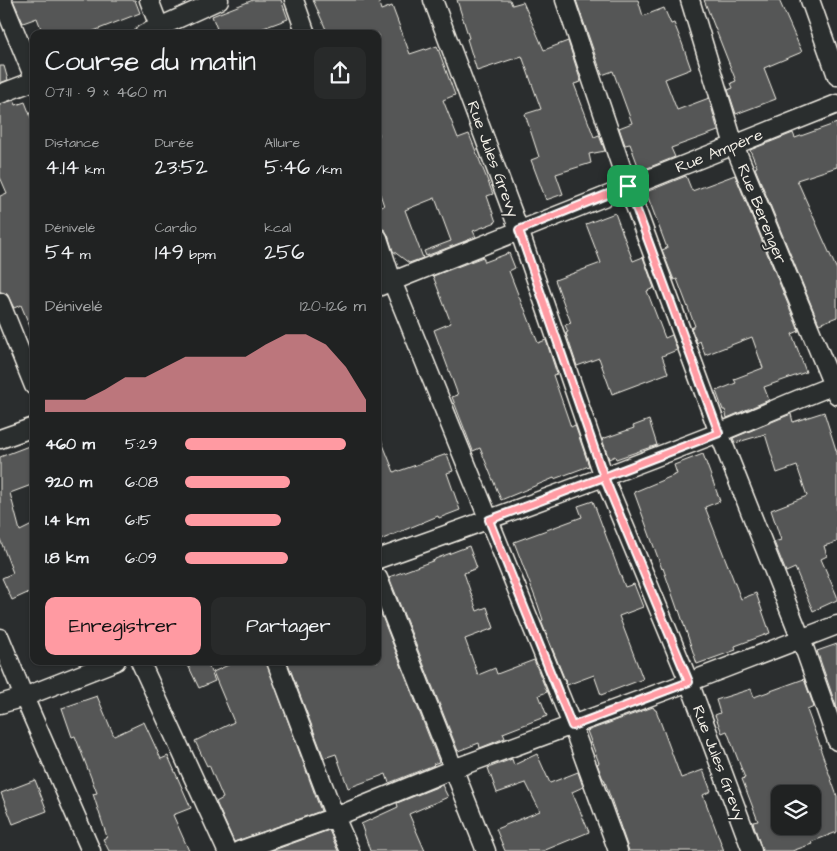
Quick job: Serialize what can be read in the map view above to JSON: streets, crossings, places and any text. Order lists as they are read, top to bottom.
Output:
{
  "streets": {
    "street": ["Rue Ampère", "Rue Jules Grevy", "Rue Berenger"]
  },
  "crossings": [
    ["Rue Ampère", "Rue Jules Grevy"],
    ["Rue Ampère", "Rue Berenger"]
  ],
  "page": {
    "heading": ["Course du matin", "07:11 · 9 × 460 m"],
    "stats": [
      ["Distance", "4.14 km"],
      ["Durée", "23:52"],
      ["Allure", "5:46 /km"],
      ["Dénivelé", "54 m"],
      ["Cardio", "149 bpm"],
      ["kcal", "256"]
    ],
    "chart": ["Dénivelé", "120–126 m"],
    "list": [
      {
        "name": "460 m",
        "note": "5:29"
      },
      {
        "name": "920 m",
        "note": "6:08"
      },
      {
        "name": "1.4 km",
        "note": "6:15"
      },
      {
        "name": "1.8 km",
        "note": "6:09"
      }
    ],
    "buttons": ["Enregistrer", "Partager"]
  }
}
